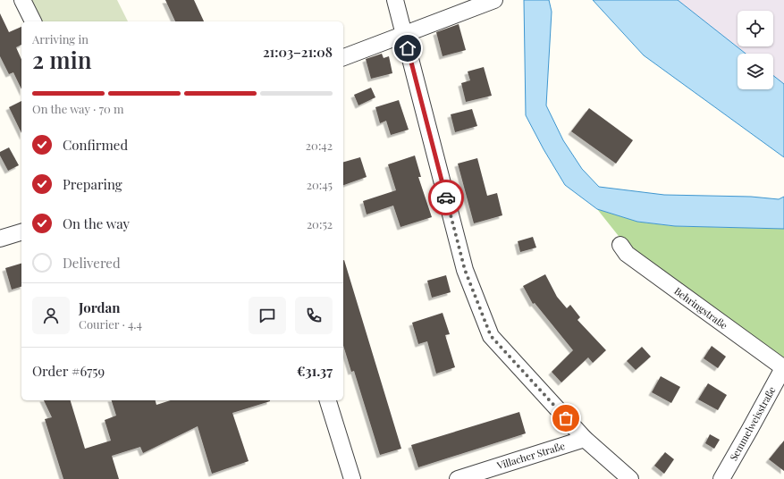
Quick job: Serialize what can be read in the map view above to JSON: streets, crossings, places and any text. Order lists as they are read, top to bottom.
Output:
{
  "streets": {
    "street": ["Behringstraße", "Semmelweisstraße", "Villacher Straße"]
  },
  "crossings": [
    ["Behringstraße", "Semmelweisstraße"]
  ],
  "page": {
    "heading": ["2 min", "Arriving in", "21:03–21:08"],
    "panel": [
      "Jordan",
      "Courier · 4.4",
      "Order #6759",
      "€31.37"
    ],
    "bar": "On the way · 70 m",
    "list": [
      ["Confirmed", "20:42"],
      ["Preparing", "20:45"],
      ["On the way", "20:52"],
      "Delivered"
    ]
  }
}
